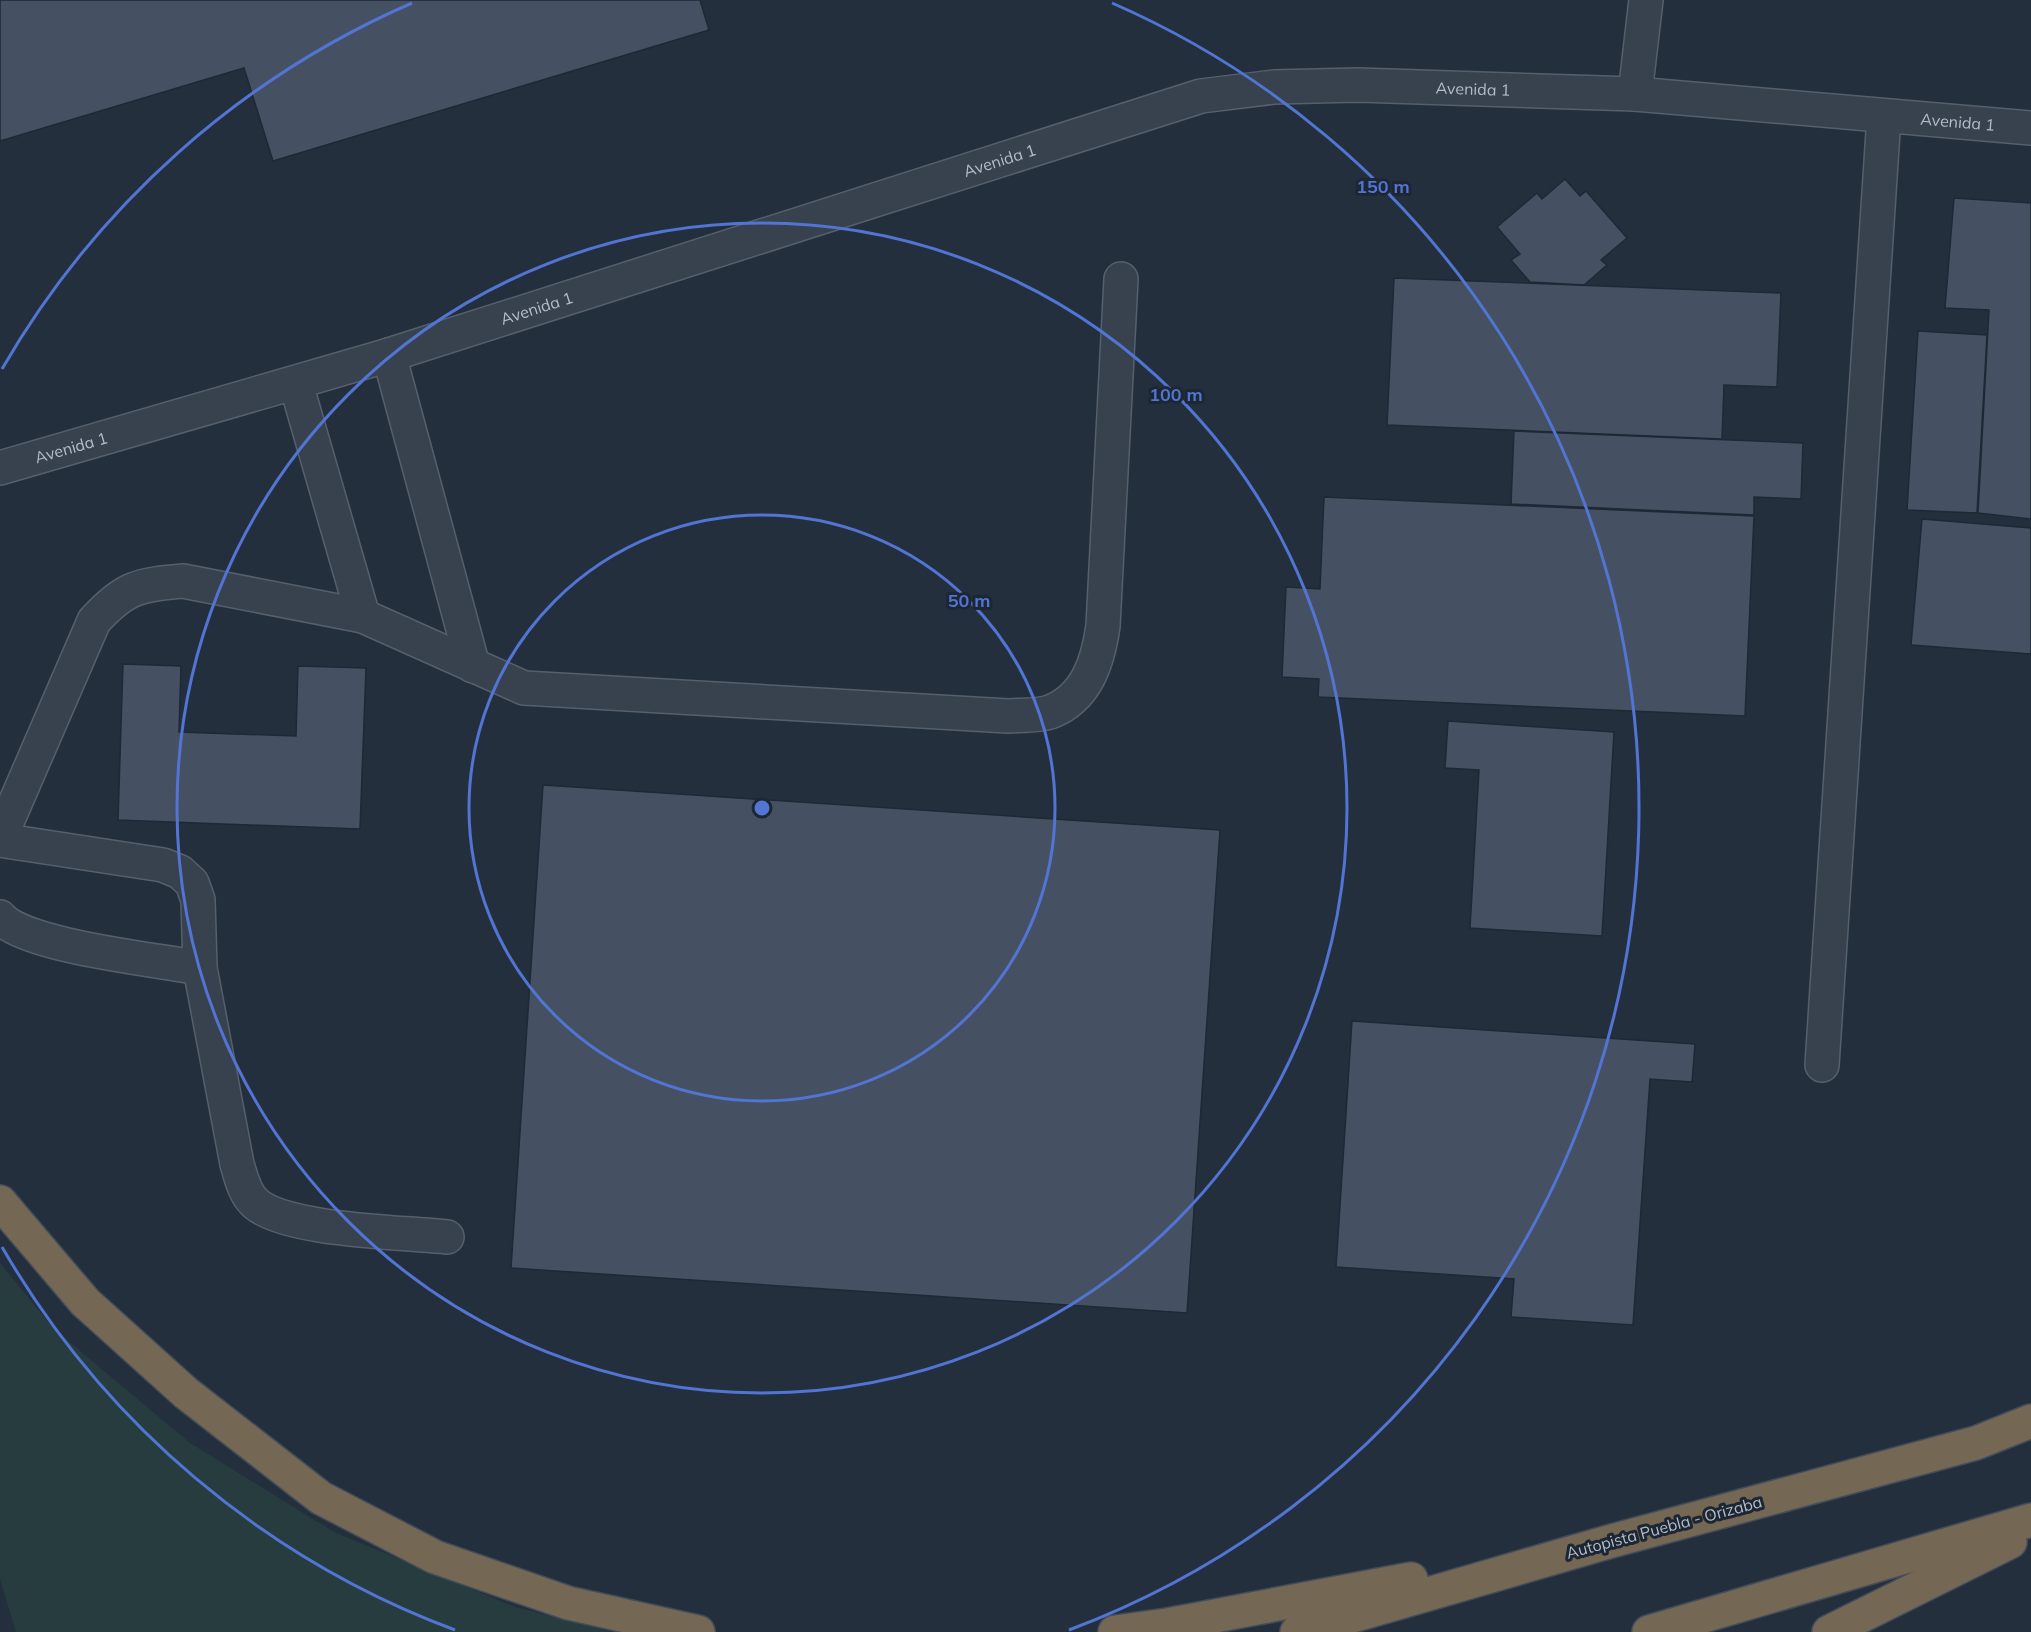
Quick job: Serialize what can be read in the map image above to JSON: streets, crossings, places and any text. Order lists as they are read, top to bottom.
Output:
{
  "streets": {
    "highway": ["Autopista Puebla - Orizaba"],
    "street": ["Avenida 1"]
  },
  "rings": ["150 m", "100 m", "50 m"]
}
